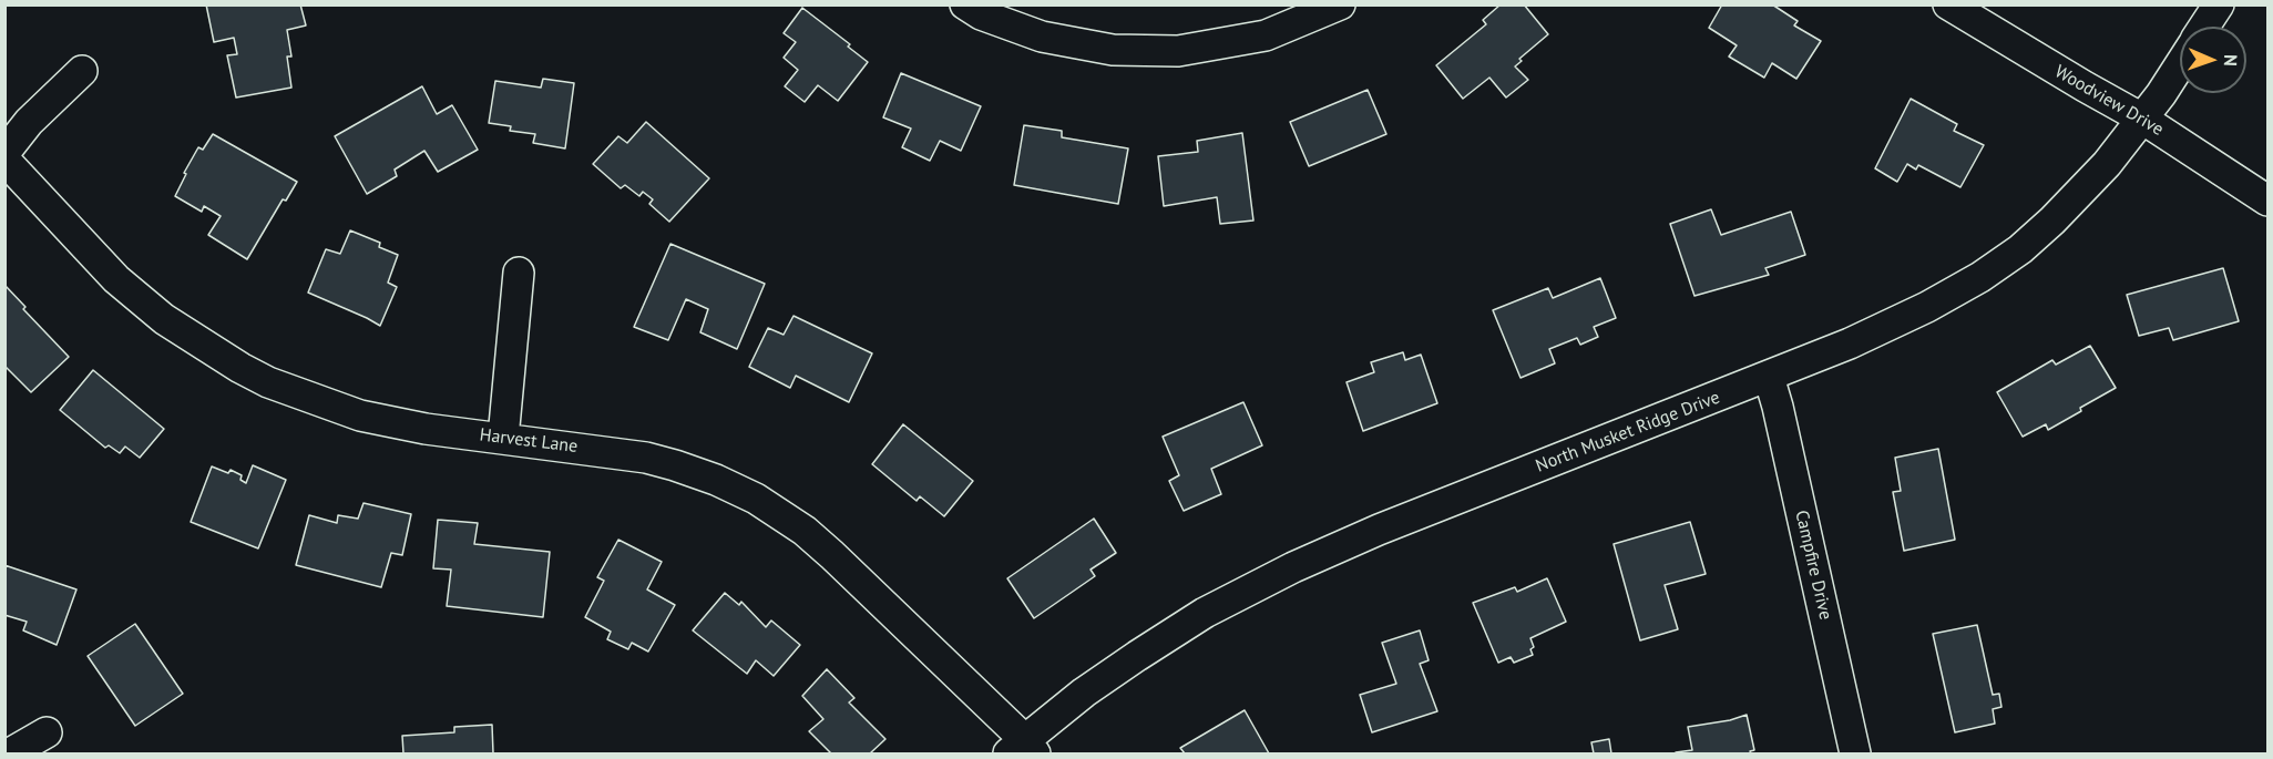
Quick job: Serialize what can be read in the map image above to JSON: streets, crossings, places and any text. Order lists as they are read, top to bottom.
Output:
{
  "streets": {
    "street": [
      "Woodview Drive",
      "North Musket Ridge Drive",
      "Harvest Lane",
      "Campfire Drive"
    ]
  },
  "crossings": [
    ["Woodview Drive", "North Musket Ridge Drive"],
    ["North Musket Ridge Drive", "Harvest Lane"],
    ["North Musket Ridge Drive", "Campfire Drive"]
  ],
  "north": "right"
}
